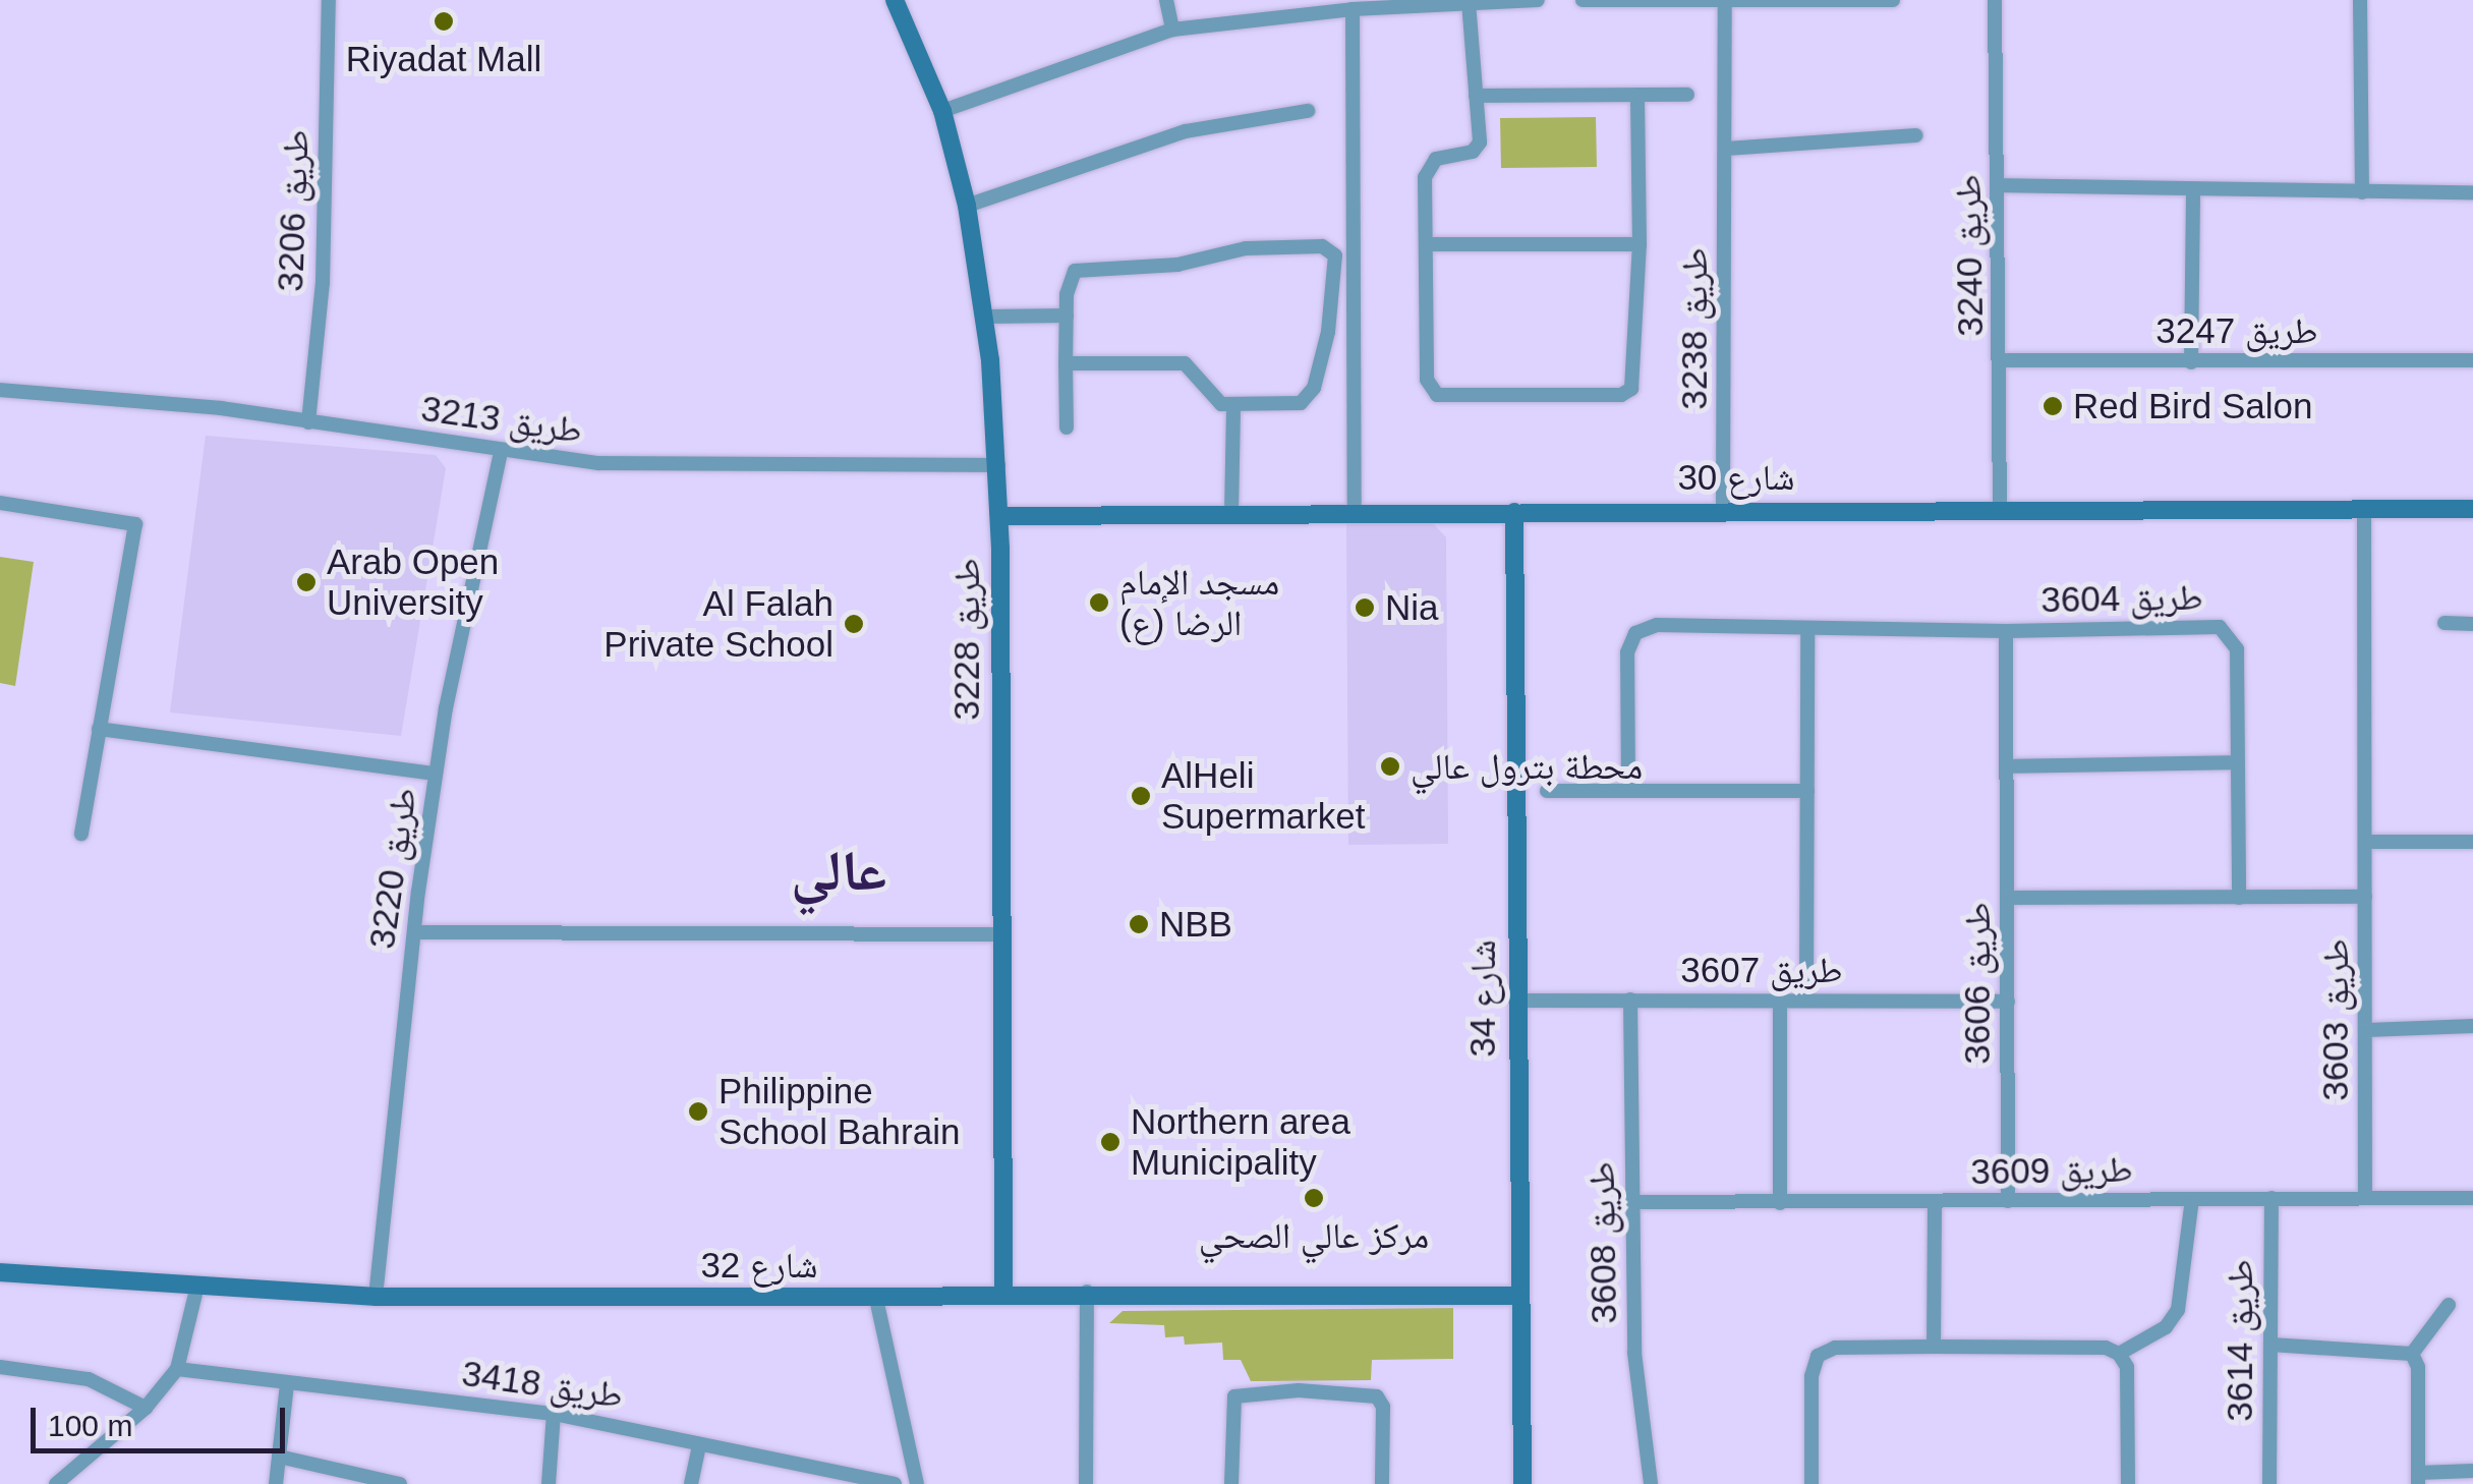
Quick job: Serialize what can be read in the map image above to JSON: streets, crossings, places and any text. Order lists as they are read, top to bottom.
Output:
{
  "streets": {
    "street": [
      "طريق 3206",
      "طريق 3240",
      "طريق 3238",
      "طريق 3247",
      "طريق 3213",
      "شارع 30",
      "طريق 3604",
      "طريق 3228",
      "طريق 3220",
      "طريق 3607",
      "طريق 3606",
      "شارع 34",
      "طريق 3603",
      "طريق 3609",
      "طريق 3608",
      "شارع 32",
      "طريق 3614",
      "طريق 3418"
    ]
  },
  "crossings": [
    ["طريق 3206", "طريق 3213"],
    ["طريق 3240", "طريق 3247"],
    ["طريق 3240", "شارع 30"],
    ["طريق 3238", "شارع 30"],
    ["طريق 3213", "طريق 3228"],
    ["طريق 3213", "طريق 3220"],
    ["شارع 30", "طريق 3228"],
    ["شارع 30", "شارع 34"],
    ["شارع 30", "طريق 3603"],
    ["طريق 3604", "طريق 3606"],
    ["طريق 3228", "شارع 32"],
    ["طريق 3220", "شارع 32"],
    ["طريق 3607", "طريق 3606"],
    ["طريق 3607", "شارع 34"],
    ["طريق 3607", "طريق 3608"],
    ["طريق 3606", "طريق 3609"],
    ["شارع 34", "شارع 32"],
    ["طريق 3603", "طريق 3609"],
    ["طريق 3609", "طريق 3608"],
    ["طريق 3609", "طريق 3614"]
  ],
  "districts": ["عالي"],
  "places": [
    "Riyadat Mall",
    "Red Bird Salon",
    "Arab Open University",
    "مسجد الإمام الرضا (ع)",
    "Nia",
    "Al Falah Private School",
    "محطة بترول عالي",
    "AlHeli Supermarket",
    "NBB",
    "Philippine School Bahrain",
    "Northern area Municipality",
    "مركز عالي الصحي"
  ],
  "scale_bar": "100 m"
}
